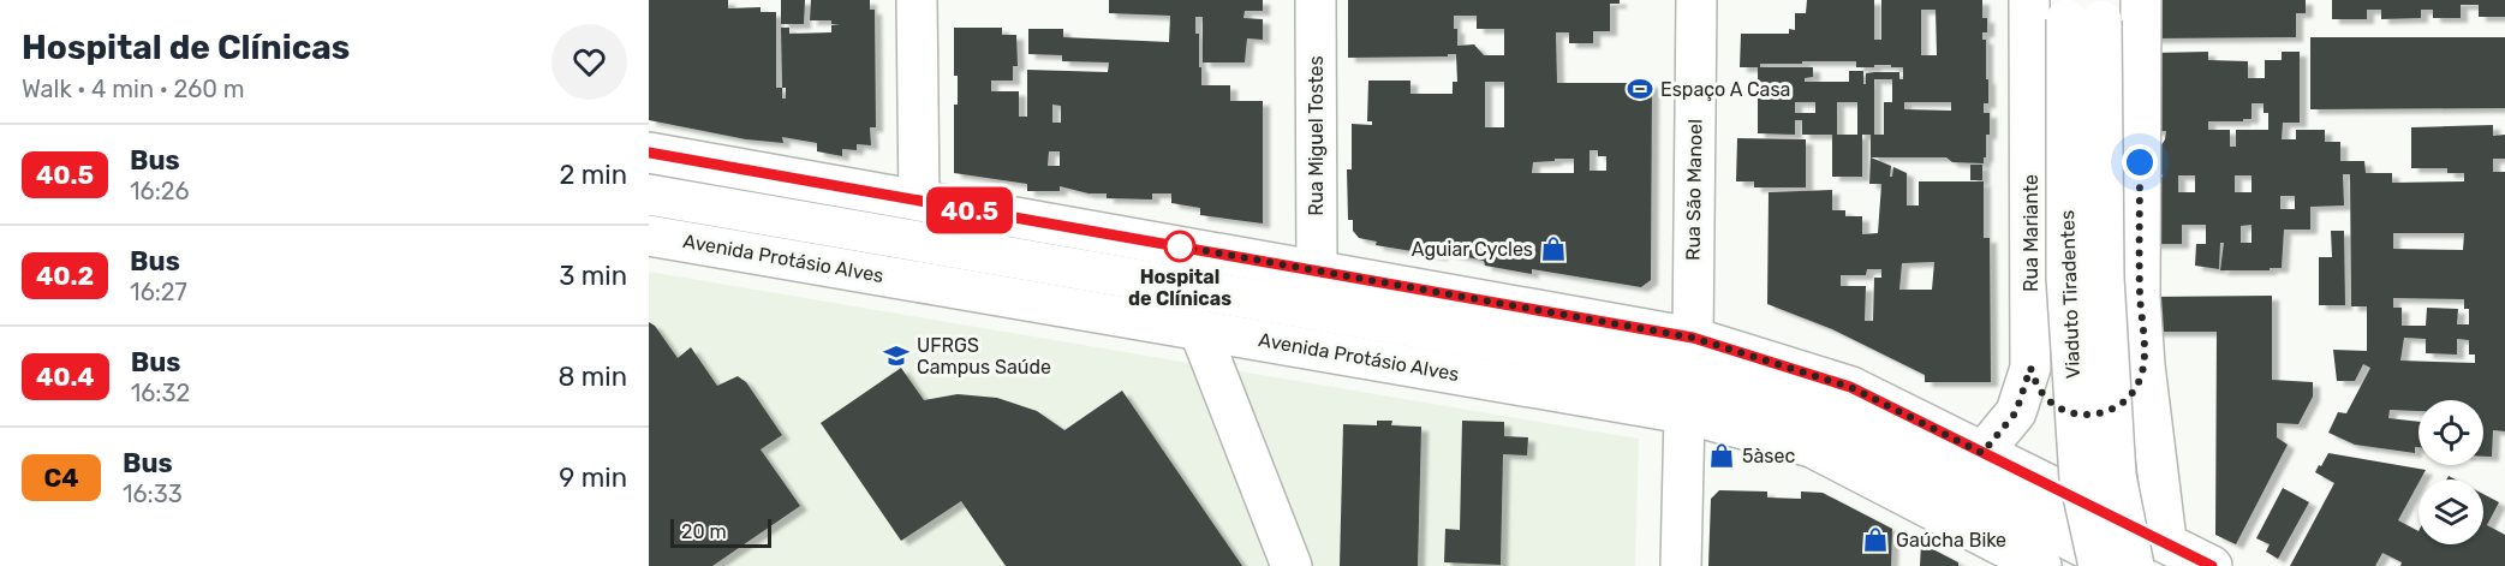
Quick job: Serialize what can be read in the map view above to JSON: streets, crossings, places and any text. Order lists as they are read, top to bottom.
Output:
{
  "streets": {
    "main road": [
      "Rua Miguel Tostes",
      "Rua São Manoel",
      "Rua Mariante",
      "Avenida Protásio Alves",
      "Viaduto Tiradentes"
    ]
  },
  "places": {
    "sports": ["Espaço A Casa"],
    "other": ["Hospital de Clínicas"],
    "shop": ["Aguiar Cycles", "5àsec", "Gaúcha Bike"],
    "school or university": ["UFRGS Campus Saúde"]
  },
  "lines": ["bus line 40.5"],
  "scale_bar": "20 m",
  "page": {
    "heading": ["Hospital de Clínicas", "Walk · 4 min · 260 m"],
    "on_map": "40.5",
    "list": [
      {
        "mark": "40.5",
        "name": "Bus",
        "note": "16:26",
        "value": "2 min"
      },
      {
        "mark": "40.2",
        "name": "Bus",
        "note": "16:27",
        "value": "3 min"
      },
      {
        "mark": "40.4",
        "name": "Bus",
        "note": "16:32",
        "value": "8 min"
      },
      {
        "mark": "C4",
        "name": "Bus",
        "note": "16:33",
        "value": "9 min"
      }
    ],
    "scale": "20 m"
  }
}
